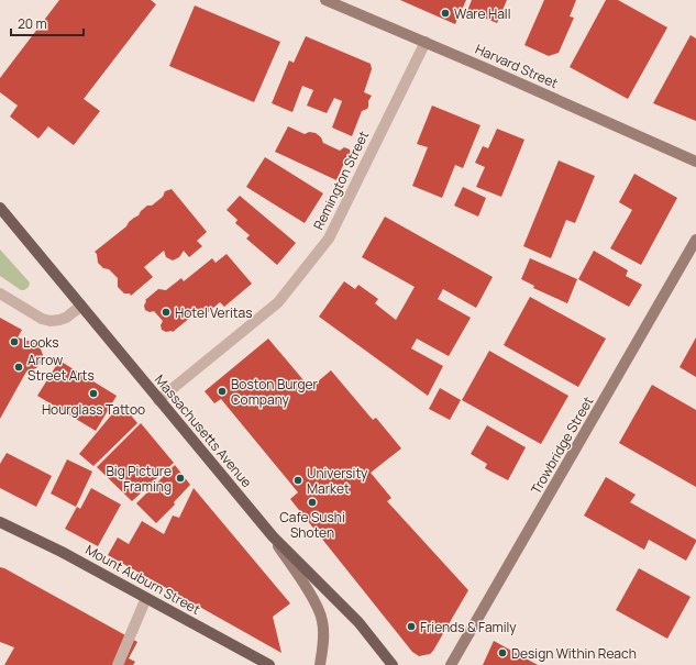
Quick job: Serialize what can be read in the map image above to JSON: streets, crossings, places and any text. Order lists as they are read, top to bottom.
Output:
{
  "streets": {
    "main road": [
      "Harvard Street",
      "Massachusetts Avenue",
      "Trowbridge Street",
      "Mount Auburn Street"
    ],
    "street": ["Remington Street"]
  },
  "crossings": [
    ["Harvard Street", "Remington Street"],
    ["Remington Street", "Massachusetts Avenue"]
  ],
  "places": [
    "Ware Hall",
    "Hotel Veritas",
    "Looks",
    "Arrow Street Arts",
    "Boston Burger Company",
    "Hourglass Tattoo",
    "Big Picture Framing",
    "University Market",
    "Cafe Sushi Shoten",
    "Friends & Family",
    "Design Within Reach"
  ],
  "scale_bar": "20 m"
}
